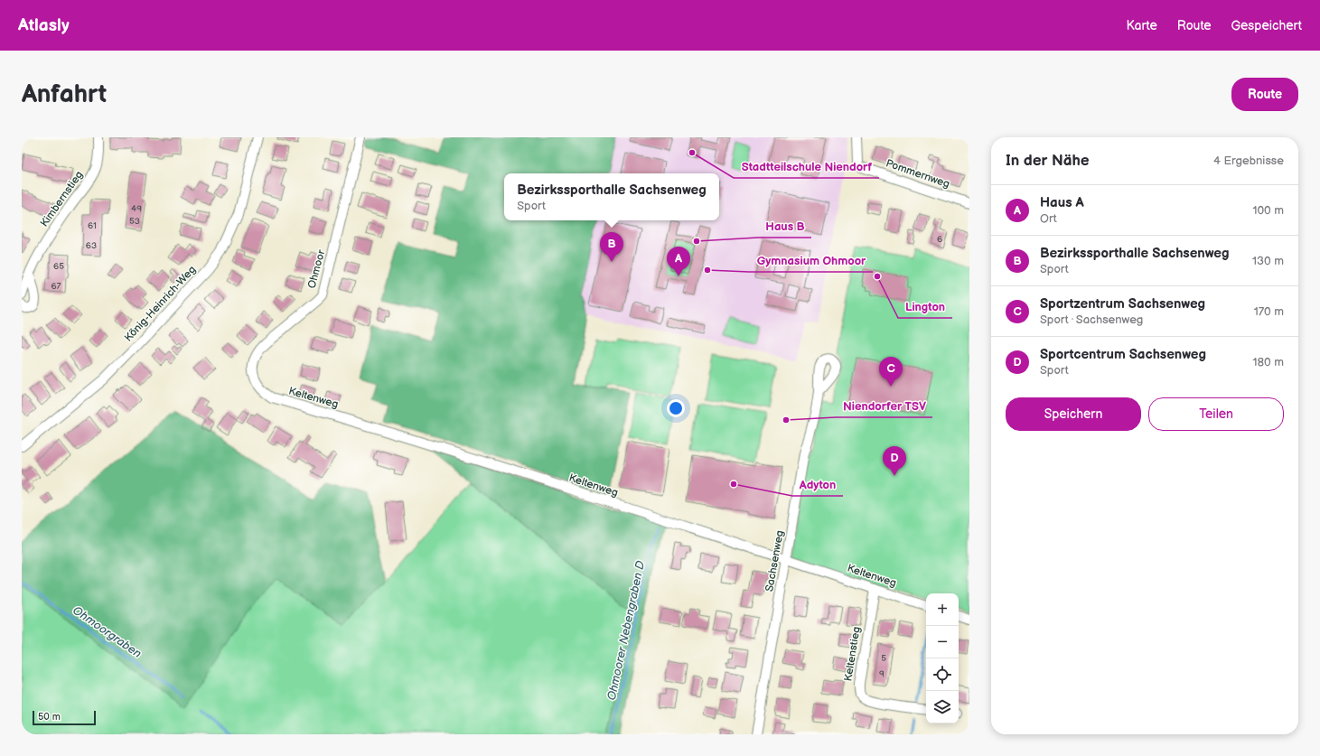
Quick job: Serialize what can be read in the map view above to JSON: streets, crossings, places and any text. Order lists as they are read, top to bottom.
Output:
{
  "streets": {
    "street": [
      "Pommernweg",
      "Kimbernstieg",
      "Ohmoor",
      "König-Heinrich-Weg",
      "Keltenweg",
      "Sachsenweg",
      "Keltenstieg"
    ]
  },
  "crossings": [
    ["Ohmoor", "Keltenweg"],
    ["Keltenweg", "Sachsenweg"],
    ["Keltenweg", "Keltenstieg"]
  ],
  "water": ["Ohmoorer Nebengraben D", "Ohmoorgraben"],
  "places": [
    "Stadtteilschule Niendorf",
    "Haus B",
    "Gymnasium Ohmoor",
    "Lington",
    "Niendorfer TSV",
    "Adyton"
  ],
  "house_numbers": [
    "49",
    "53",
    "61",
    "6",
    "63",
    "65",
    "67",
    "5",
    "9"
  ],
  "scale_bar": "50 m",
  "page": {
    "header": "Atlasly",
    "nav": ["Karte", "Route", "Gespeichert"],
    "buttons": [
      "Route",
      ["Speichern", "Teilen"]
    ],
    "title": "Anfahrt",
    "heading": ["In der Nähe", "4 Ergebnisse"],
    "popup": ["Bezirkssporthalle Sachsenweg", "Sport"],
    "list": [
      {
        "mark": "A",
        "name": "Haus A",
        "note": "Ort",
        "value": "100 m"
      },
      {
        "mark": "B",
        "name": "Bezirkssporthalle Sachsenweg",
        "note": "Sport",
        "value": "130 m"
      },
      {
        "mark": "C",
        "name": "Sportzentrum Sachsenweg",
        "note": "Sport · Sachsenweg",
        "value": "170 m"
      },
      {
        "mark": "D",
        "name": "Sportcentrum Sachsenweg",
        "note": "Sport",
        "value": "180 m"
      }
    ],
    "pins": [
      "B",
      "A",
      "C",
      "D"
    ],
    "map_buttons": ["+", "−"],
    "scale": "50 m"
  }
}
